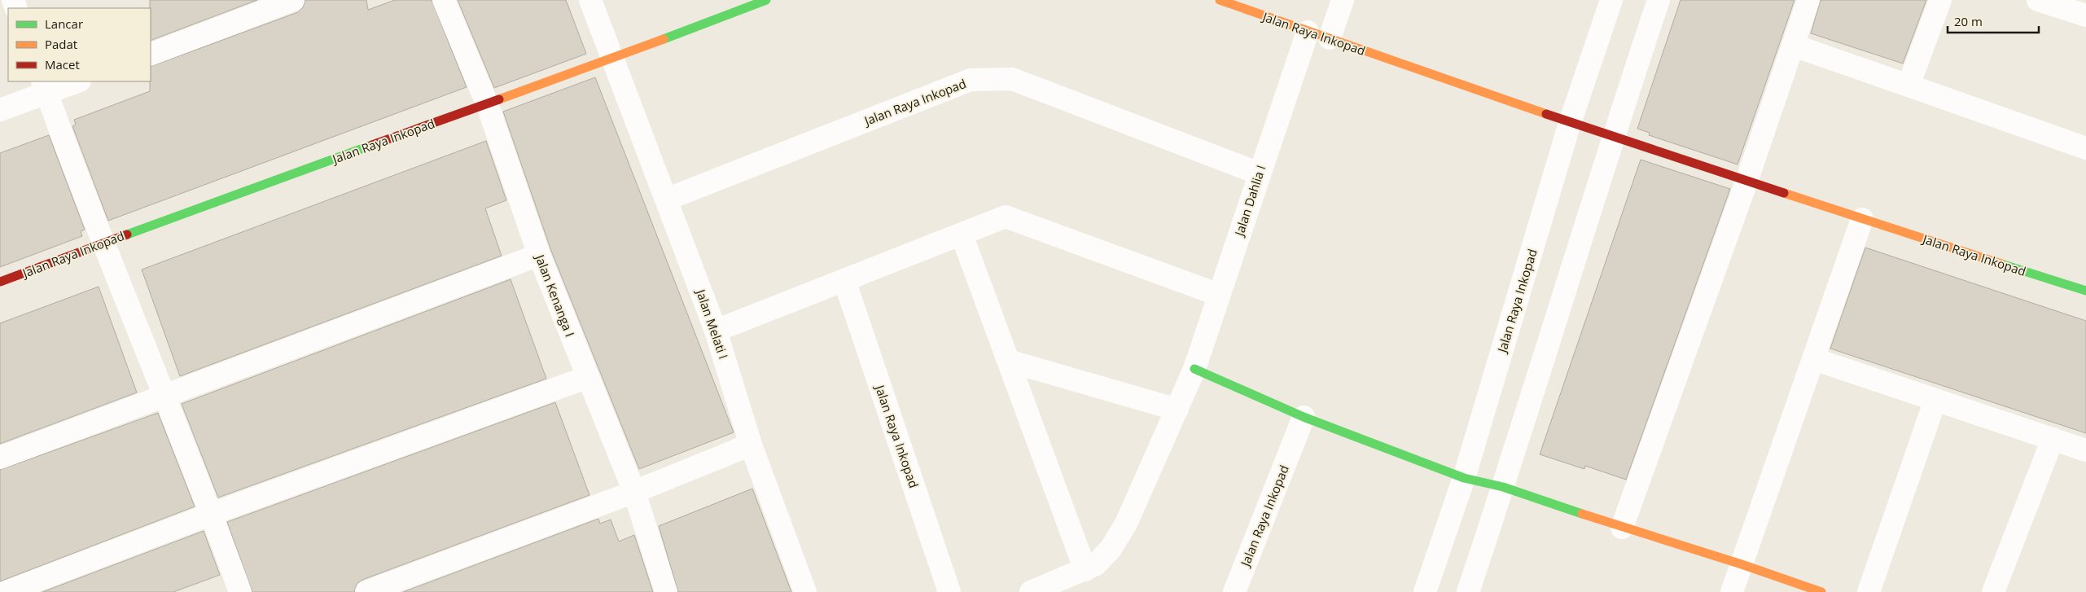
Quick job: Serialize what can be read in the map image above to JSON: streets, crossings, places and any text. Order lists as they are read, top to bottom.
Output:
{
  "streets": {
    "street": [
      "Jalan Raya Inkopad",
      "Jalan Dahlia I",
      "Jalan Kenanga I",
      "Jalan Melati I"
    ]
  },
  "crossings": [
    ["Jalan Raya Inkopad", "Jalan Dahlia I"],
    ["Jalan Raya Inkopad", "Jalan Kenanga I"],
    ["Jalan Raya Inkopad", "Jalan Melati I"]
  ],
  "legend": ["Lancar", "Padat", "Macet"],
  "scale_bar": "20 m"
}
